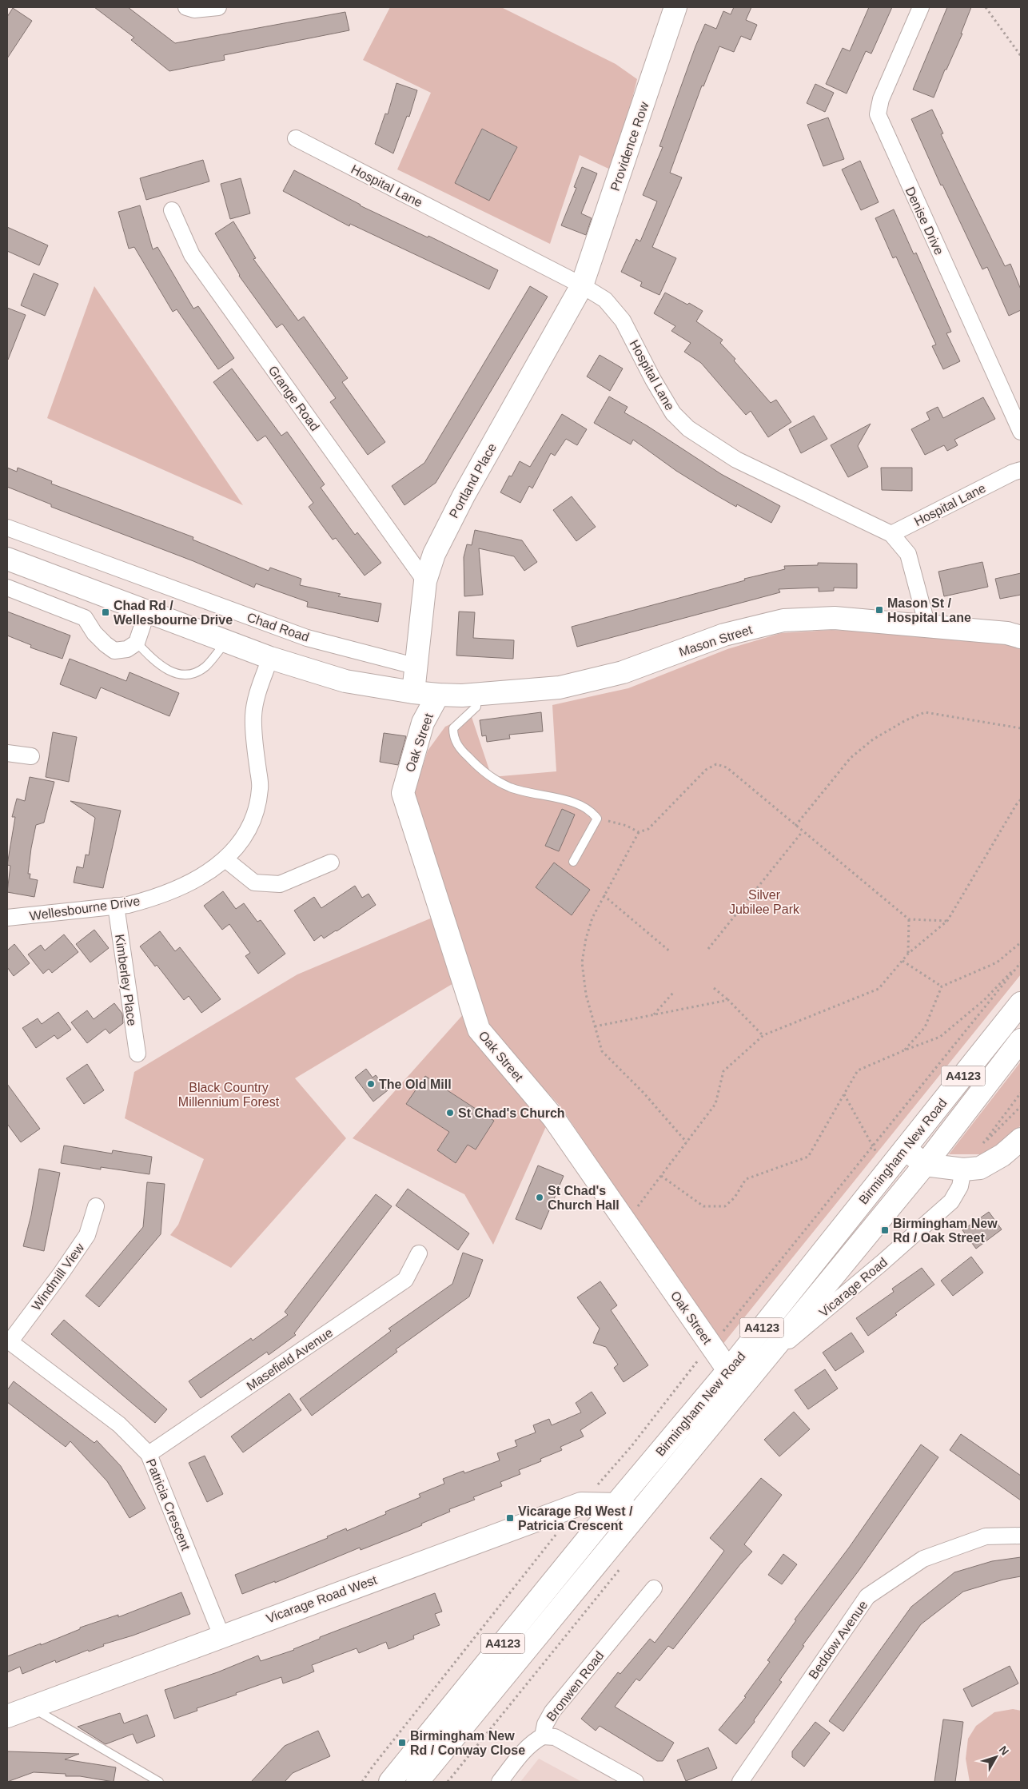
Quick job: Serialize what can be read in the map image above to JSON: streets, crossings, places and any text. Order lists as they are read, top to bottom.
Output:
{
  "streets": {
    "main road": [
      "Providence Row",
      "Portland Place",
      "Mason Street",
      "Oak Street",
      "A4123",
      "Birmingham New Road",
      "Vicarage Road West"
    ],
    "street": [
      "Hospital Lane",
      "Denise Drive",
      "Grange Road",
      "Chad Road",
      "Wellesbourne Drive",
      "Kimberley Place",
      "Windmill View",
      "Vicarage Road",
      "Masefield Avenue",
      "Patricia Crescent",
      "Beddow Avenue",
      "Bronwen Road"
    ]
  },
  "crossings": [
    ["Providence Row", "Hospital Lane"],
    ["Providence Row", "Portland Place"],
    ["Hospital Lane", "Portland Place"],
    ["Grange Road", "Portland Place"],
    ["Portland Place", "Chad Road"],
    ["Portland Place", "Mason Street"],
    ["Mason Street", "Oak Street"],
    ["Oak Street", "Birmingham New Road"],
    ["Wellesbourne Drive", "Kimberley Place"],
    ["Birmingham New Road", "Vicarage Road"],
    ["Birmingham New Road", "Vicarage Road West"],
    ["Windmill View", "Patricia Crescent"],
    ["Masefield Avenue", "Patricia Crescent"],
    ["Patricia Crescent", "Vicarage Road West"]
  ],
  "parks": ["Silver Jubilee Park", "Black Country Millennium Forest"],
  "places": {
    "transit": [
      "Mason St / Hospital Lane",
      "Chad Rd / Wellesbourne Drive",
      "Birmingham New Rd / Oak Street",
      "Vicarage Rd West / Patricia Crescent",
      "Birmingham New Rd / Conway Close"
    ],
    "other": ["The Old Mill", "St Chad's Church", "St Chad's Church Hall"]
  },
  "north": "top right"
}
